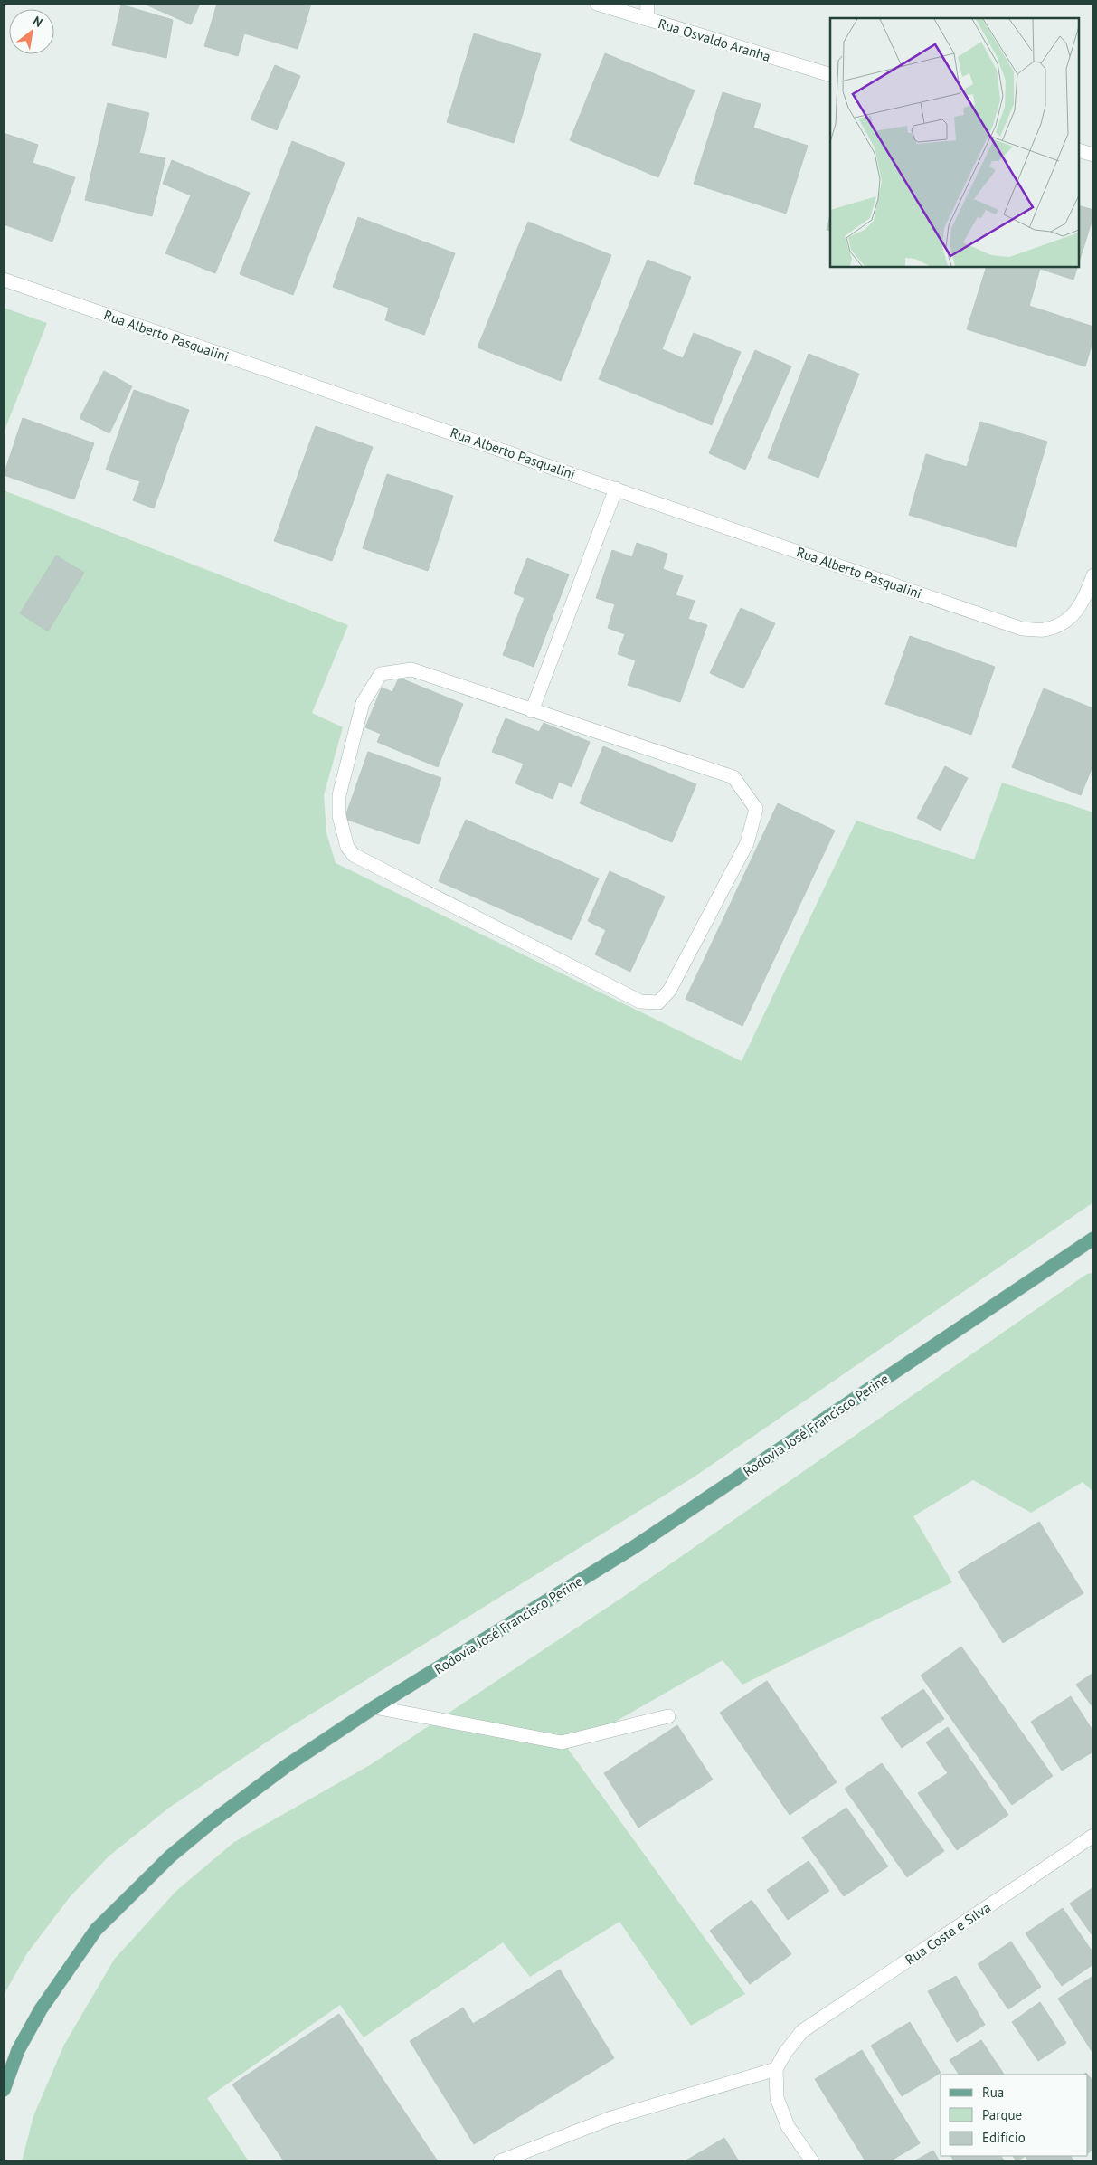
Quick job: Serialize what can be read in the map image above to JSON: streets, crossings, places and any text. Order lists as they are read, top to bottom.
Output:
{
  "streets": {
    "main road": ["Rodovia José Francisco Perine"],
    "street": ["Rua Osvaldo Aranha", "Rua Alberto Pasqualini", "Rua Costa e Silva"]
  },
  "legend": ["Rua", "Parque", "Edifício"],
  "north": "top right"
}
